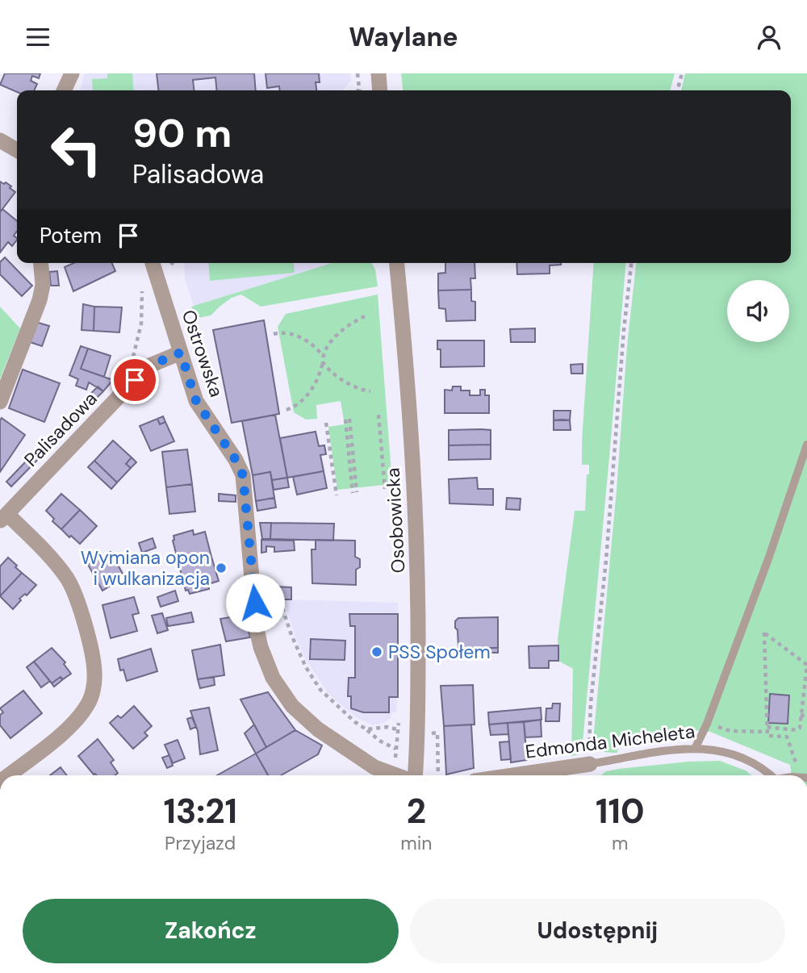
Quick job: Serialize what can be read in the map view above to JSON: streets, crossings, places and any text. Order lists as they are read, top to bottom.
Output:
{
  "streets": {
    "street": [
      "Ostrowska",
      "Palisadowa",
      "Osobowicka",
      "Edmonda Micheleta"
    ]
  },
  "crossings": [
    ["Ostrowska", "Palisadowa"]
  ],
  "places": ["Wymiana opon i wulkanizacja", "PSS Społem"],
  "page": {
    "header": "Waylane",
    "turn": ["90 m", "Palisadowa"],
    "then": "Potem",
    "eta": [
      "13:21",
      "Przyjazd",
      "2",
      "min",
      "110",
      "m"
    ],
    "buttons": ["Zakończ", "Udostępnij"]
  }
}
